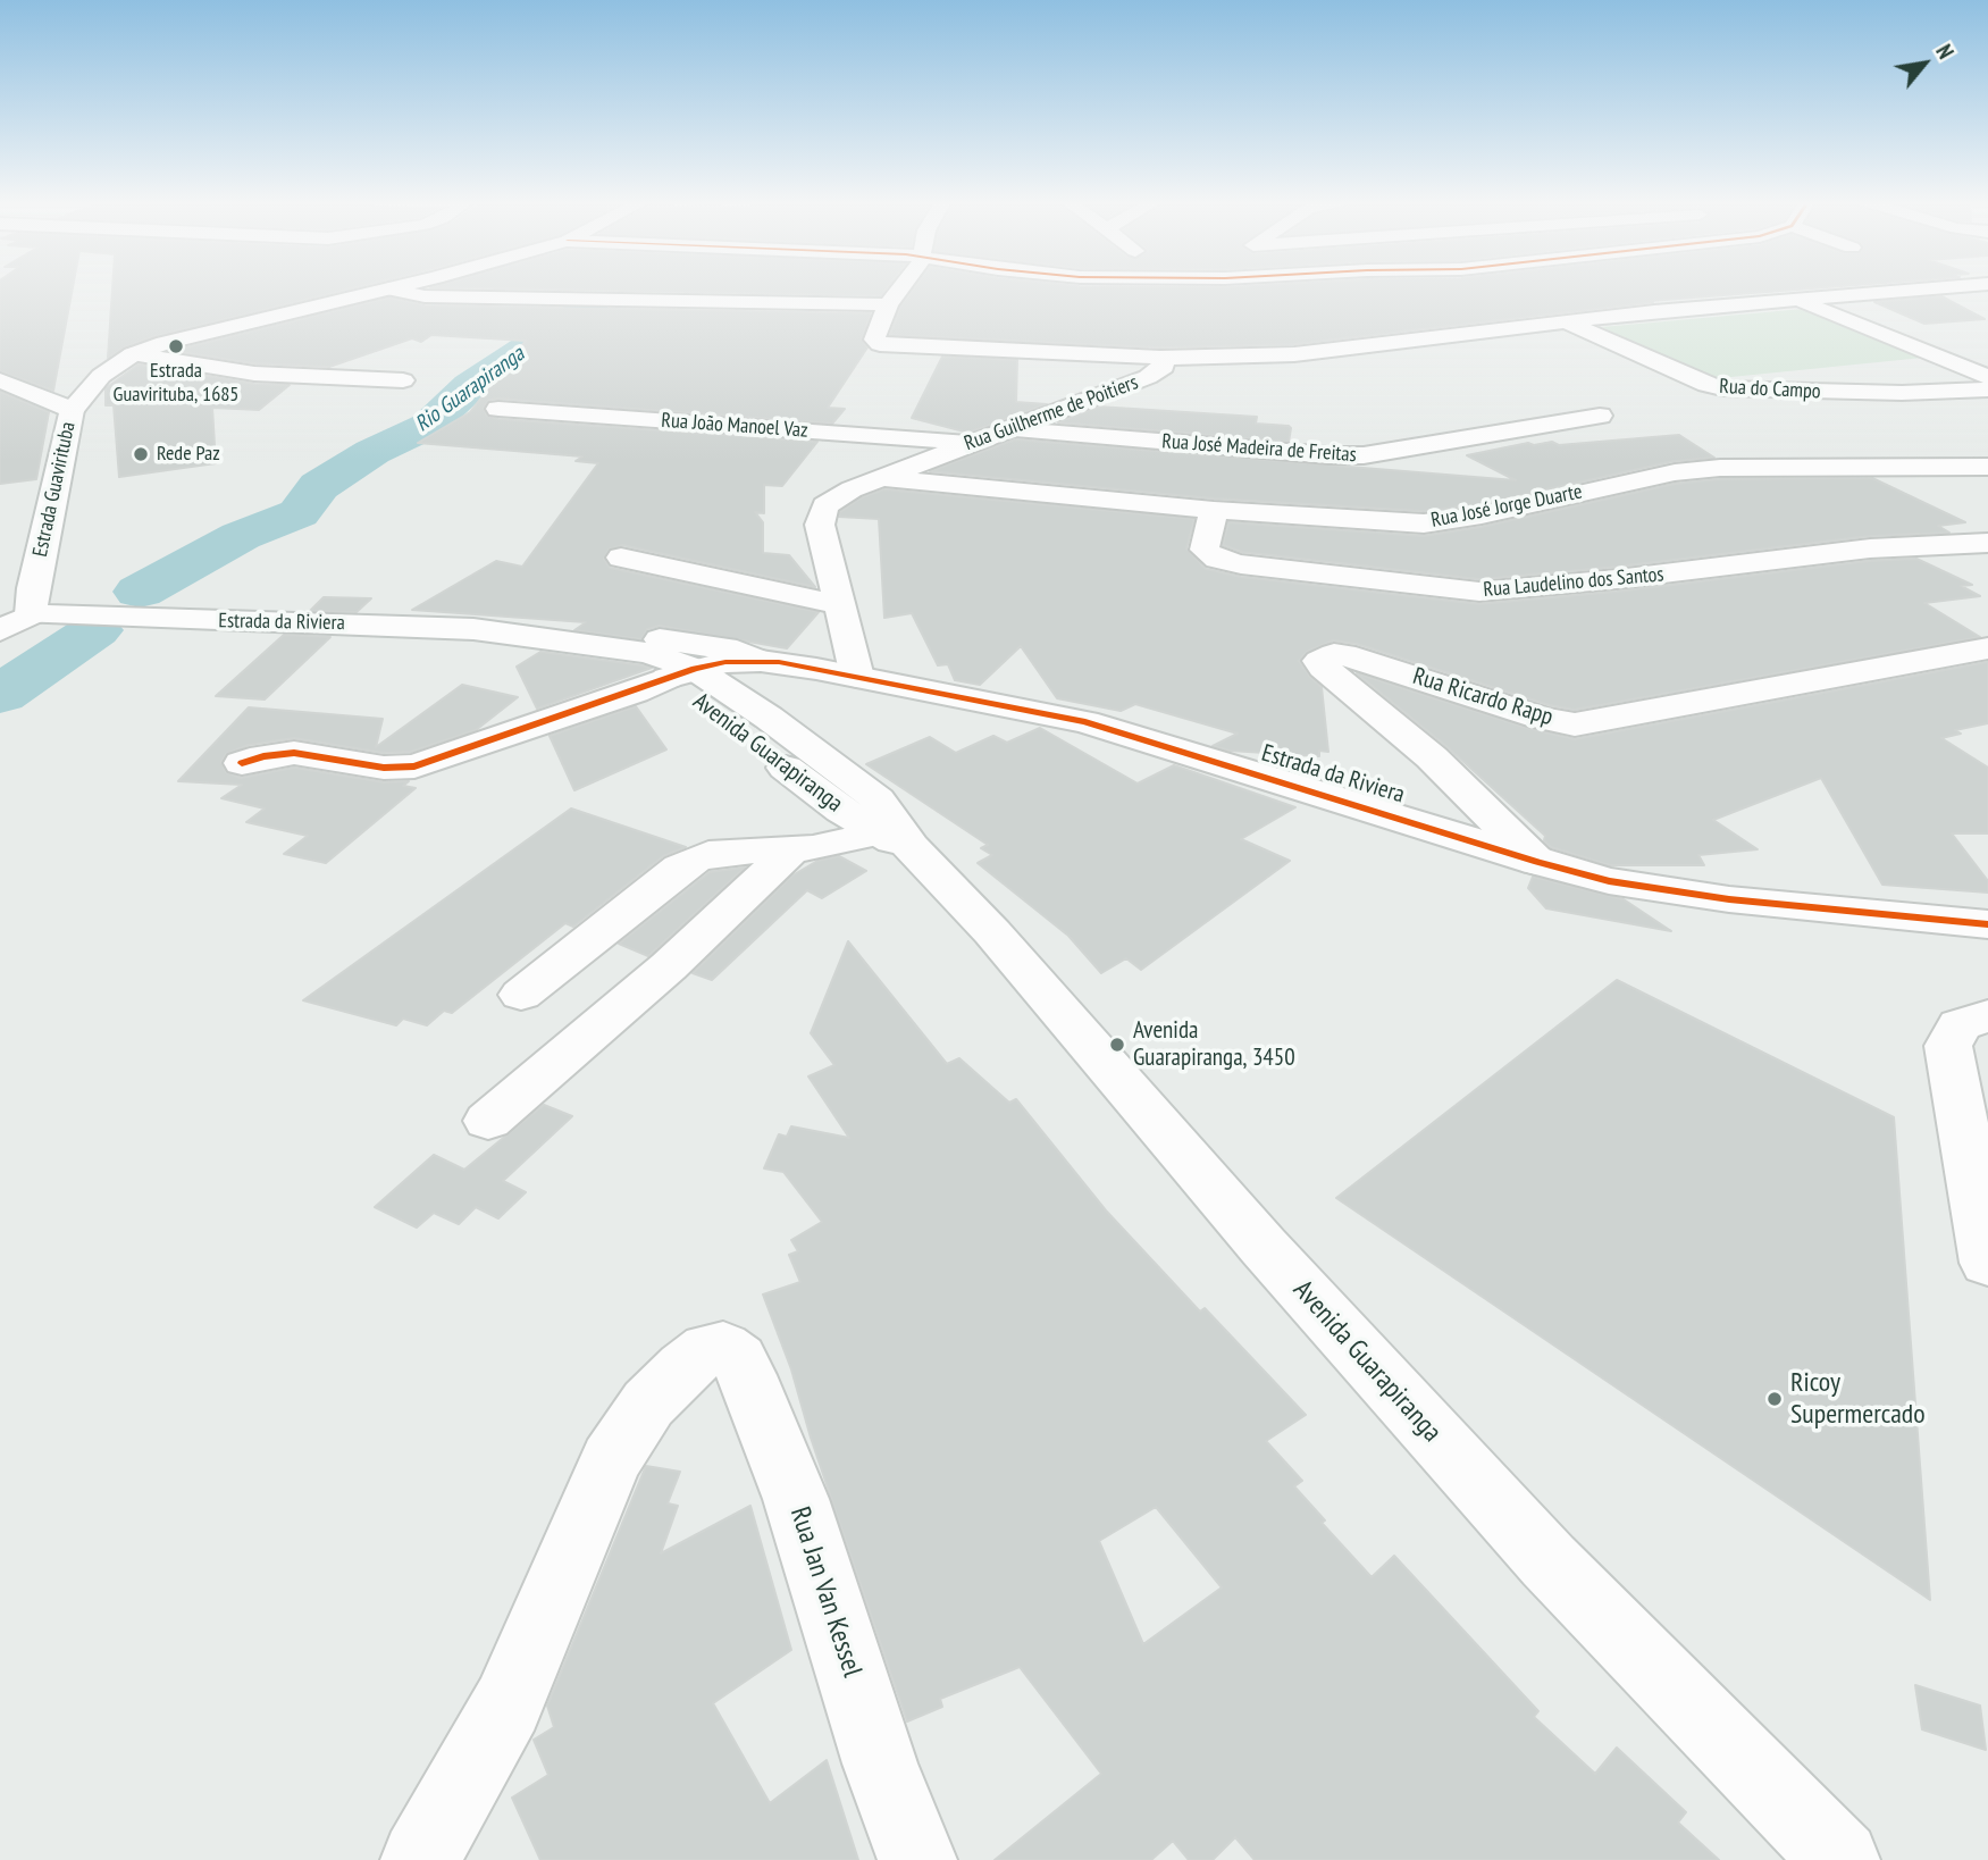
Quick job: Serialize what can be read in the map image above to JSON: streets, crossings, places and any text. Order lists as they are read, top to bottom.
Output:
{
  "streets": {
    "street": [
      "Rua do Campo",
      "Rua Guilherme de Poitiers",
      "Rua João Manoel Vaz",
      "Rua José Madeira de Freitas",
      "Estrada Guavirituba",
      "Rua José Jorge Duarte",
      "Rua Laudelino dos Santos",
      "Estrada da Riviera",
      "Rua Ricardo Rapp",
      "Avenida Guarapiranga",
      "Rua Jan Van Kessel"
    ]
  },
  "crossings": [
    ["Rua Guilherme de Poitiers", "Rua João Manoel Vaz"],
    ["Rua Guilherme de Poitiers", "Rua José Madeira de Freitas"],
    ["Rua Guilherme de Poitiers", "Rua José Jorge Duarte"],
    ["Rua Guilherme de Poitiers", "Estrada da Riviera"],
    ["Estrada Guavirituba", "Estrada da Riviera"],
    ["Rua José Jorge Duarte", "Rua Laudelino dos Santos"],
    ["Estrada da Riviera", "Rua Ricardo Rapp"],
    ["Estrada da Riviera", "Avenida Guarapiranga"]
  ],
  "water": ["Rio Guarapiranga"],
  "places": [
    "Estrada Guavirituba, 1685",
    "Rede Paz",
    "Avenida Guarapiranga, 3450",
    "Ricoy Supermercado"
  ],
  "north": "top right"
}
